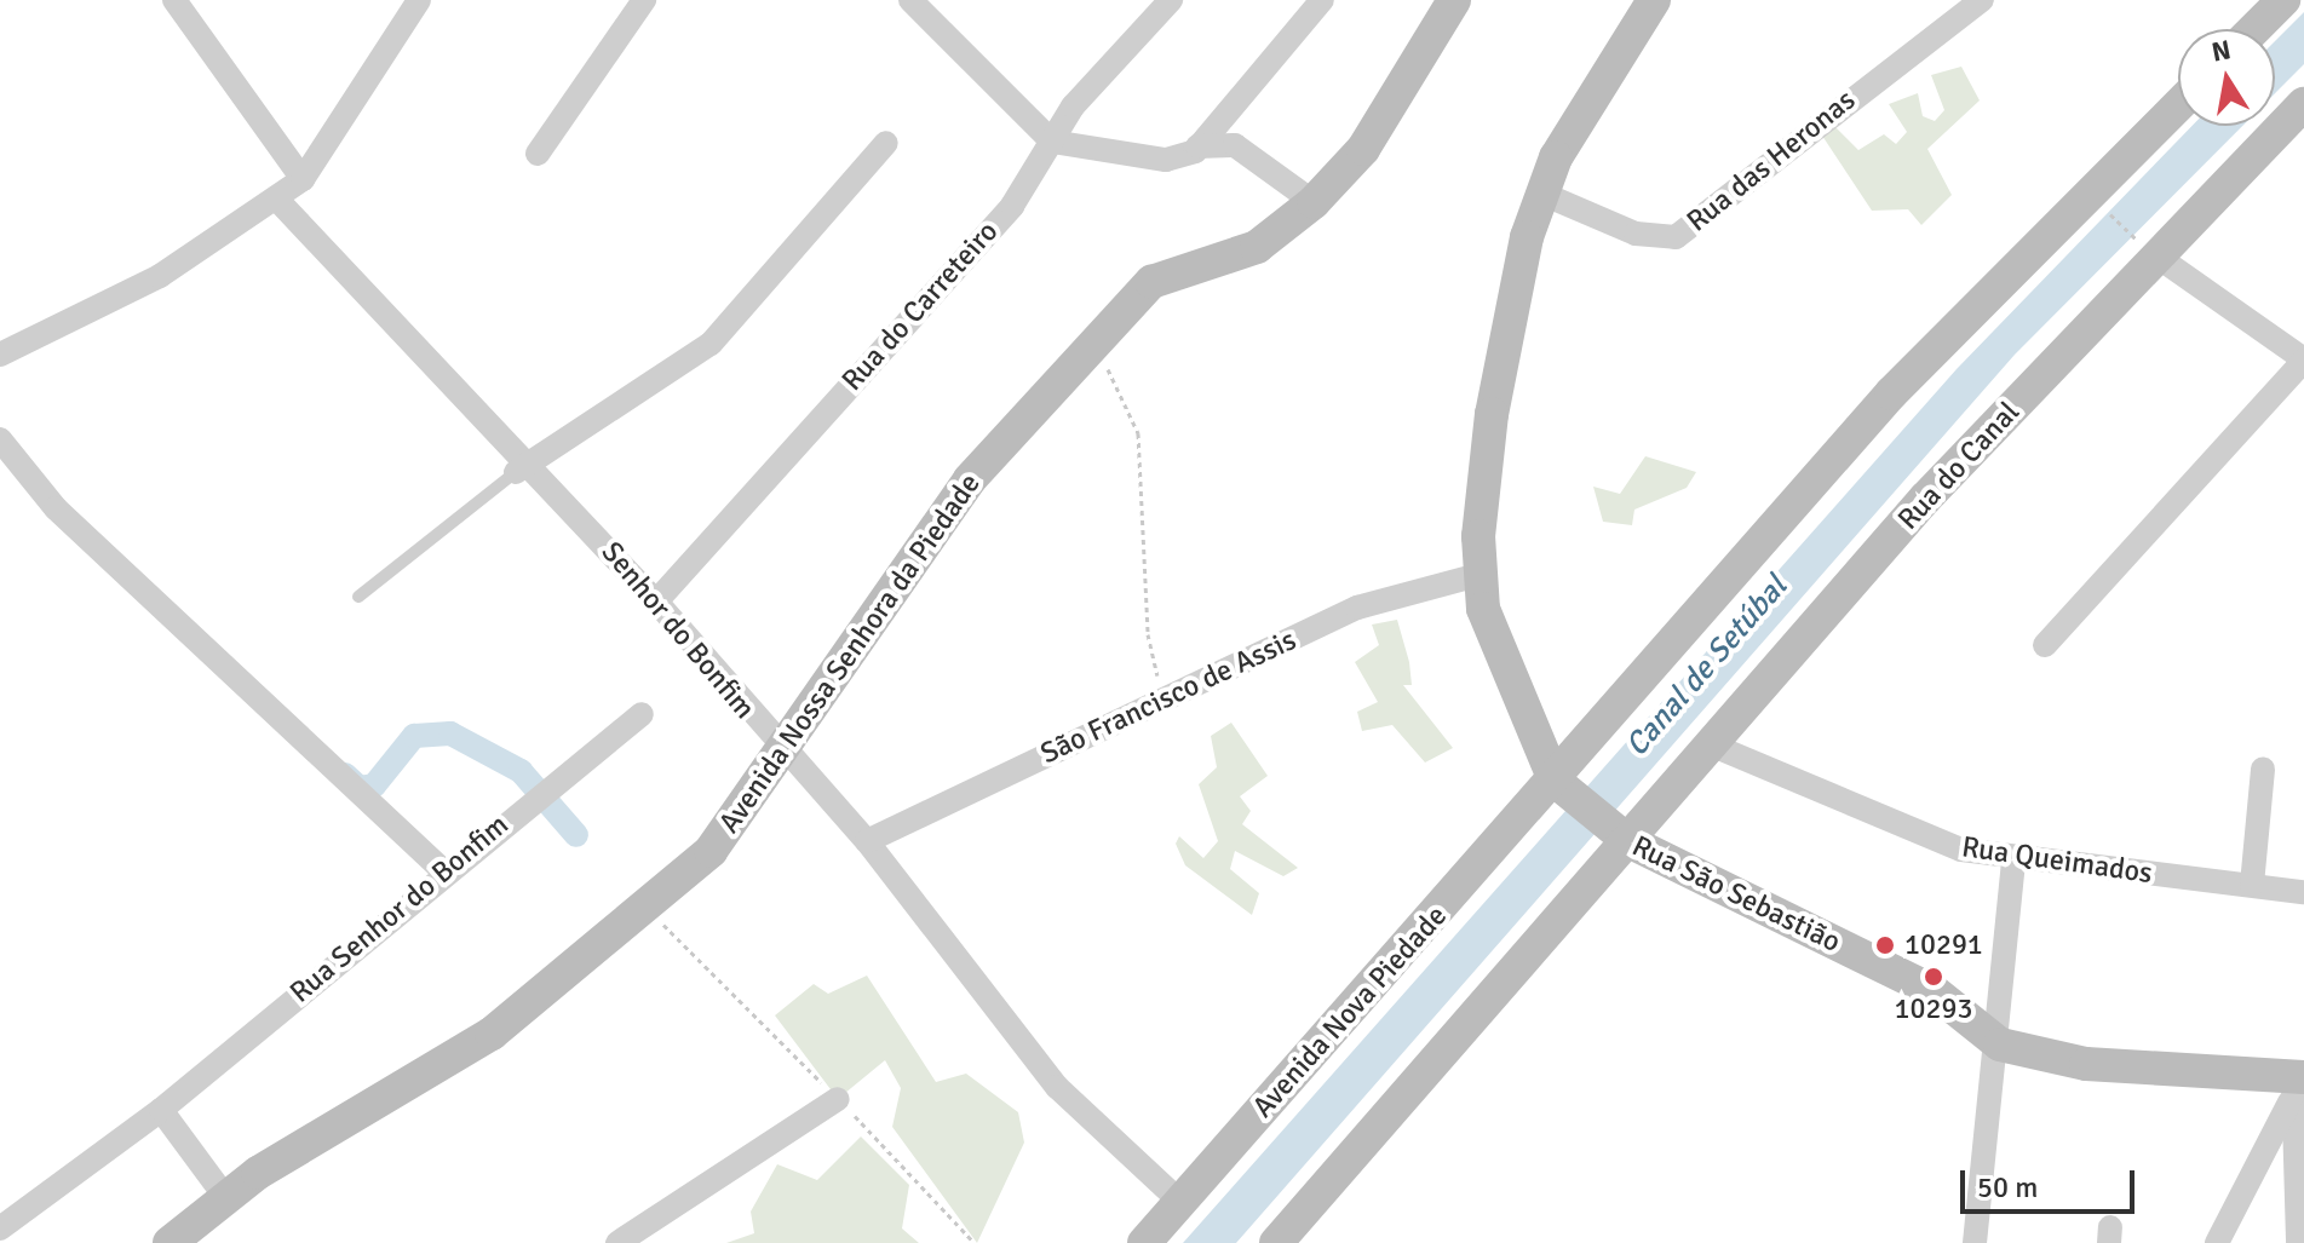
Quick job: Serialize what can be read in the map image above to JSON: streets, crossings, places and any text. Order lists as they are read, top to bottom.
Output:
{
  "streets": {
    "street": [
      "Rua das Heronas",
      "Rua do Carreteiro",
      "Rua do Canal",
      "Senhor do Bonfim",
      "Avenida Nossa Senhora da Piedade",
      "São Francisco de Assis",
      "Rua Queimados",
      "Rua São Sebastião",
      "Rua Senhor do Bonfim",
      "Avenida Nova Piedade"
    ]
  },
  "crossings": [
    ["Rua do Carreteiro", "Senhor do Bonfim"],
    ["Rua do Canal", "Rua Queimados"],
    ["Rua do Canal", "Rua São Sebastião"],
    ["Senhor do Bonfim", "Avenida Nossa Senhora da Piedade"],
    ["Senhor do Bonfim", "São Francisco de Assis"],
    ["Senhor do Bonfim", "Avenida Nova Piedade"],
    ["Rua São Sebastião", "Avenida Nova Piedade"]
  ],
  "water": ["Canal de Setúbal"],
  "places": ["10291", "10293"],
  "scale_bar": "50 m",
  "north": "top"
}
